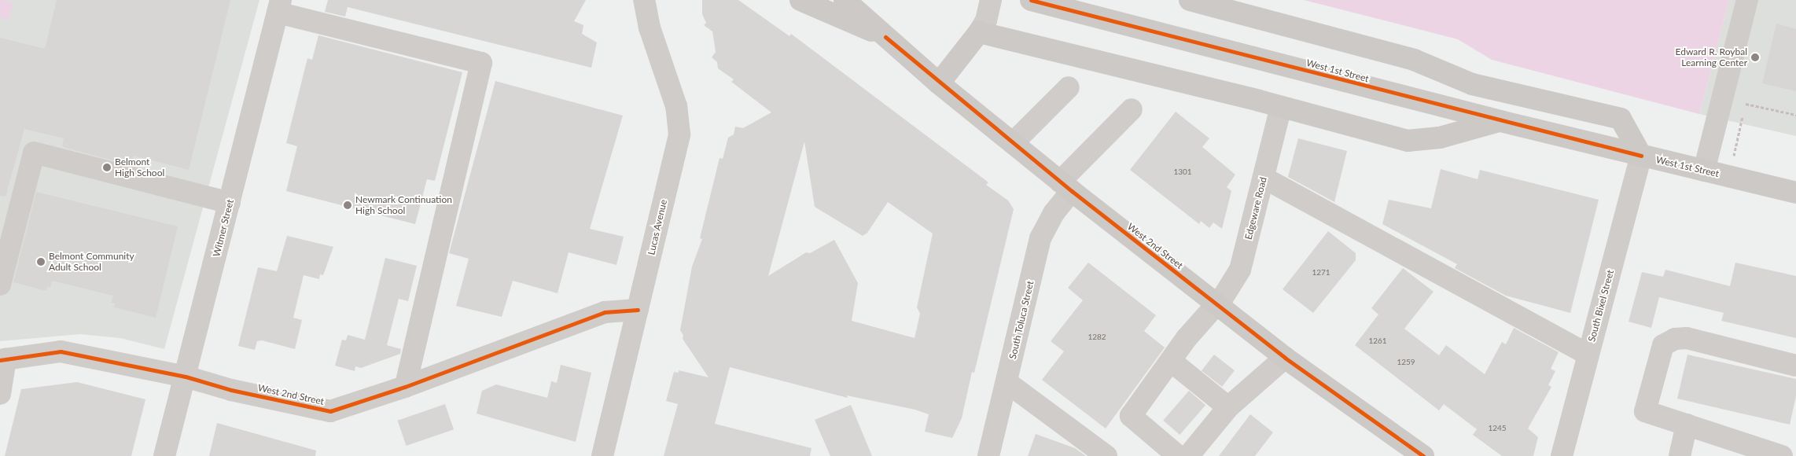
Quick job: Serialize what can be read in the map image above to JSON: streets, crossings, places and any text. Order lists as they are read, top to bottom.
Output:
{
  "streets": {
    "main road": ["West 1st Street", "West 2nd Street"],
    "street": [
      "Edgeware Road",
      "Lucas Avenue",
      "Witmer Street",
      "South Bixel Street",
      "South Toluca Street"
    ]
  },
  "crossings": [
    ["West 1st Street", "South Bixel Street"],
    ["Edgeware Road", "West 2nd Street"],
    ["Lucas Avenue", "West 2nd Street"],
    ["Witmer Street", "West 2nd Street"],
    ["West 2nd Street", "South Toluca Street"]
  ],
  "places": [
    "Edward R. Roybal Learning Center",
    "Belmont High School",
    "Newmark Continuation High School",
    "Belmont Community Adult School"
  ],
  "house_numbers": [
    "1301",
    "1271",
    "1282",
    "1261",
    "1259",
    "1245"
  ]
}
